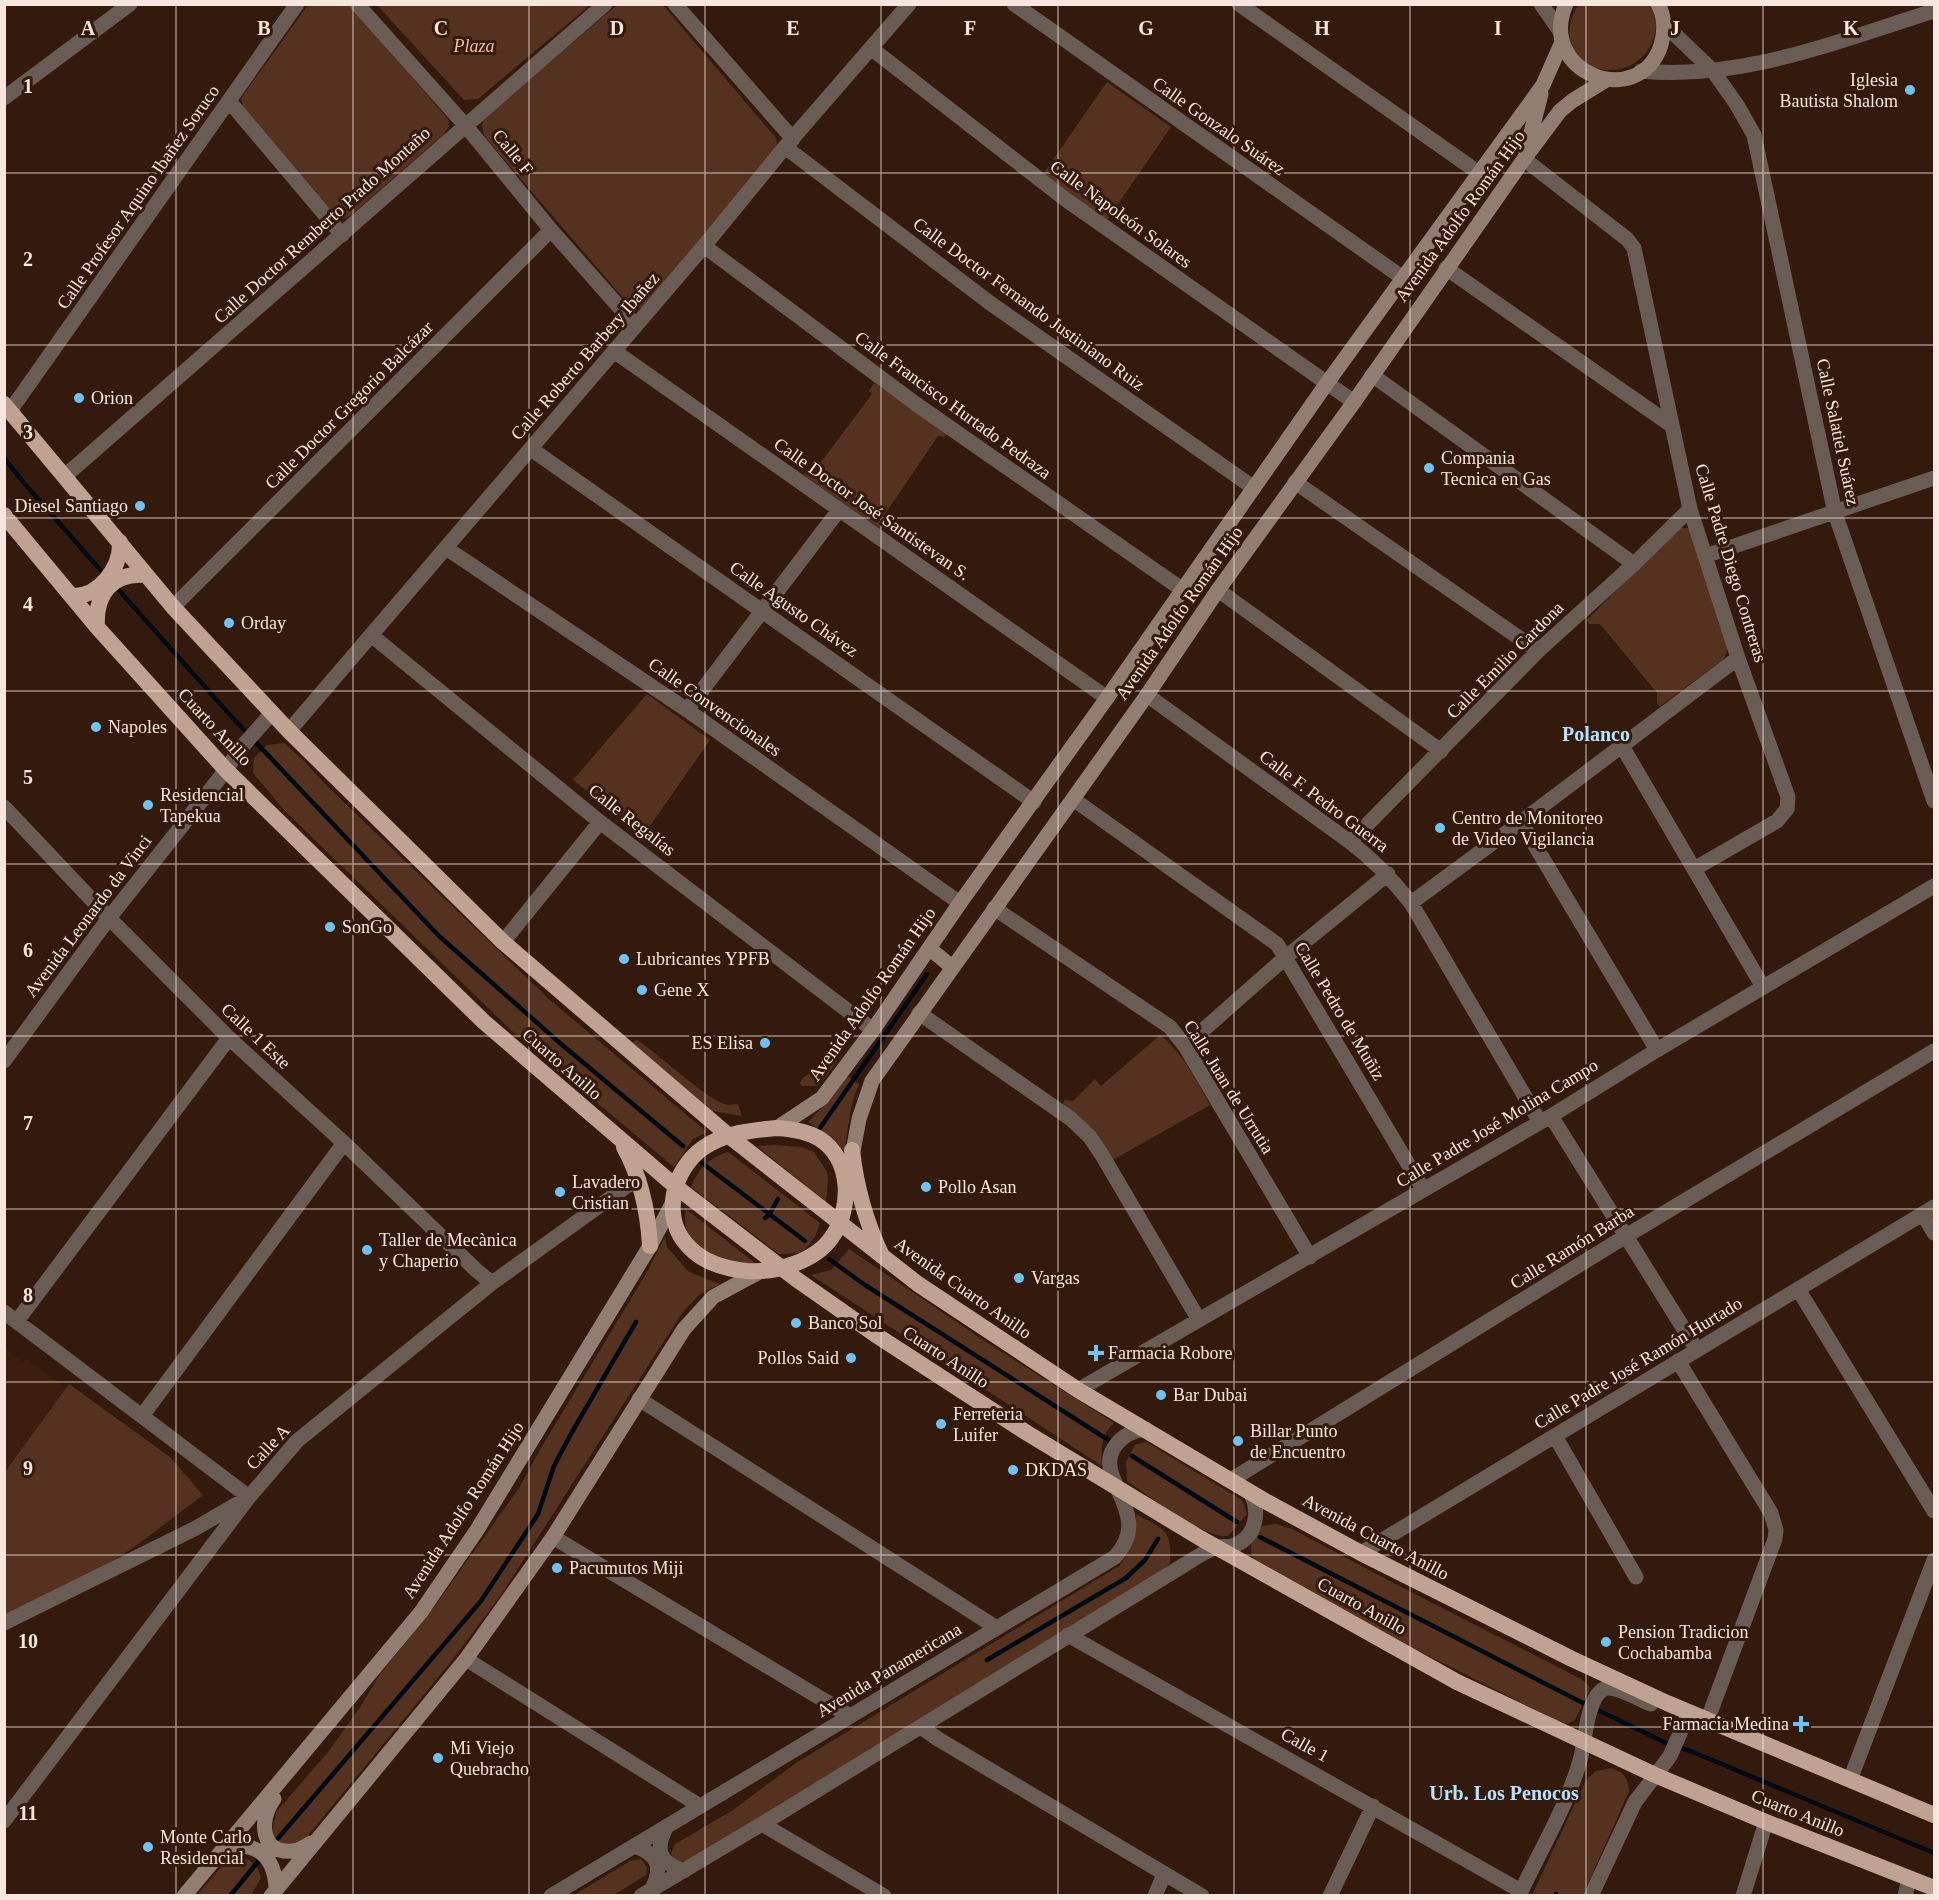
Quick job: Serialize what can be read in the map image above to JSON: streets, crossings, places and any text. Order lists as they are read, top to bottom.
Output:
{
  "streets": {
    "highway": ["Cuarto Anillo", "Avenida Cuarto Anillo"],
    "main road": ["Avenida Adolfo Román Hijo"],
    "street": [
      "Calle Gonzalo Suárez",
      "Calle F",
      "Calle Profesor Aquino Ibañez Soruco",
      "Calle Napoleón Solares",
      "Calle Doctor Remberto Prado Montaño",
      "Calle Doctor Fernando Justiniano Ruiz",
      "Calle Roberto Barbery Ibañez",
      "Calle Doctor Gregorio Balcázar",
      "Calle Francisco Hurtado Pedraza",
      "Calle Salatiel Suárez",
      "Calle Doctor José Santistevan S.",
      "Calle Padre Diego Contreras",
      "Calle Agusto Chávez",
      "Calle Emilio Cardona",
      "Calle Convencionales",
      "Calle F. Pedro Guerra",
      "Calle Regalías",
      "Avenida Leonardo da Vinci",
      "Calle Pedro de Muñiz",
      "Calle 1 Este",
      "Calle Juan de Urrutia",
      "Calle Padre José Molina Campo",
      "Calle Ramón Barba",
      "Calle Padre José Ramón Hurtado",
      "Calle A",
      "Avenida Panamericana",
      "Calle 1"
    ]
  },
  "crossings": [
    ["Calle Gonzalo Suárez", "Avenida Adolfo Román Hijo"],
    ["Calle F", "Calle Doctor Remberto Prado Montaño"],
    ["Calle F", "Calle Roberto Barbery Ibañez"],
    ["Calle F", "Calle Doctor Gregorio Balcázar"],
    ["Calle Napoleón Solares", "Avenida Adolfo Román Hijo"],
    ["Calle Napoleón Solares", "Calle Roberto Barbery Ibañez"],
    ["Avenida Adolfo Román Hijo", "Calle Doctor Fernando Justiniano Ruiz"],
    ["Avenida Adolfo Román Hijo", "Calle Francisco Hurtado Pedraza"],
    ["Avenida Adolfo Román Hijo", "Calle Doctor José Santistevan S."],
    ["Avenida Adolfo Román Hijo", "Calle Padre Diego Contreras"],
    ["Avenida Adolfo Román Hijo", "Calle Agusto Chávez"],
    ["Avenida Adolfo Román Hijo", "Calle Convencionales"],
    ["Avenida Adolfo Román Hijo", "Calle F. Pedro Guerra"],
    ["Avenida Adolfo Román Hijo", "Calle Regalías"],
    ["Avenida Adolfo Román Hijo", "Calle Pedro de Muñiz"],
    ["Avenida Adolfo Román Hijo", "Calle Juan de Urrutia"],
    ["Calle Doctor Fernando Justiniano Ruiz", "Calle Roberto Barbery Ibañez"],
    ["Calle Roberto Barbery Ibañez", "Calle Francisco Hurtado Pedraza"],
    ["Calle Roberto Barbery Ibañez", "Calle Doctor José Santistevan S."],
    ["Calle Roberto Barbery Ibañez", "Calle Agusto Chávez"],
    ["Calle Roberto Barbery Ibañez", "Calle Convencionales"],
    ["Calle Roberto Barbery Ibañez", "Calle Regalías"],
    ["Calle Padre Diego Contreras", "Calle Emilio Cardona"],
    ["Calle Emilio Cardona", "Calle F. Pedro Guerra"],
    ["Cuarto Anillo", "Avenida Leonardo da Vinci"],
    ["Cuarto Anillo", "Avenida Panamericana"],
    ["Calle F. Pedro Guerra", "Calle Padre José Molina Campo"],
    ["Calle F. Pedro Guerra", "Calle Ramón Barba"],
    ["Calle F. Pedro Guerra", "Calle Padre José Ramón Hurtado"],
    ["Avenida Leonardo da Vinci", "Calle 1 Este"],
    ["Calle Pedro de Muñiz", "Calle Padre José Molina Campo"],
    ["Calle 1 Este", "Calle A"],
    ["Calle Juan de Urrutia", "Calle Padre José Molina Campo"],
    ["Calle Padre José Molina Campo", "Avenida Cuarto Anillo"],
    ["Calle Ramón Barba", "Avenida Cuarto Anillo"],
    ["Avenida Cuarto Anillo", "Calle Padre José Ramón Hurtado"],
    ["Avenida Cuarto Anillo", "Avenida Panamericana"]
  ],
  "districts": ["Polanco", "Urb. Los Penocos"],
  "parks": ["Plaza"],
  "places": {
    "other": [
      "Iglesia Bautista Shalom",
      "Orion",
      "Compania Tecnica en Gas",
      "Diesel Santiago",
      "Orday",
      "Napoles",
      "Residencial Tapekua",
      "Centro de Monitoreo de Video Vigilancia",
      "SonGo",
      "Lubricantes YPFB",
      "Gene X",
      "ES Elisa",
      "Pollo Asan",
      "Lavadero Cristian",
      "Taller de Mecànica y Chaperio",
      "Vargas",
      "Banco Sol",
      "Pollos Said",
      "Bar Dubai",
      "Ferreteria Luifer",
      "Billar Punto de Encuentro",
      "DKDAS",
      "Pacumutos Miji",
      "Pension Tradicion Cochabamba",
      "Mi Viejo Quebracho",
      "Monte Carlo Residencial"
    ],
    "health": ["Farmacia Robore", "Farmacia Medina"]
  },
  "grid": {
    "columns": [
      "A",
      "B",
      "C",
      "D",
      "E",
      "F",
      "G",
      "H",
      "I",
      "J",
      "K"
    ],
    "rows": [
      "1",
      "2",
      "3",
      "4",
      "5",
      "6",
      "7",
      "8",
      "9",
      "10",
      "11"
    ]
  }
}
